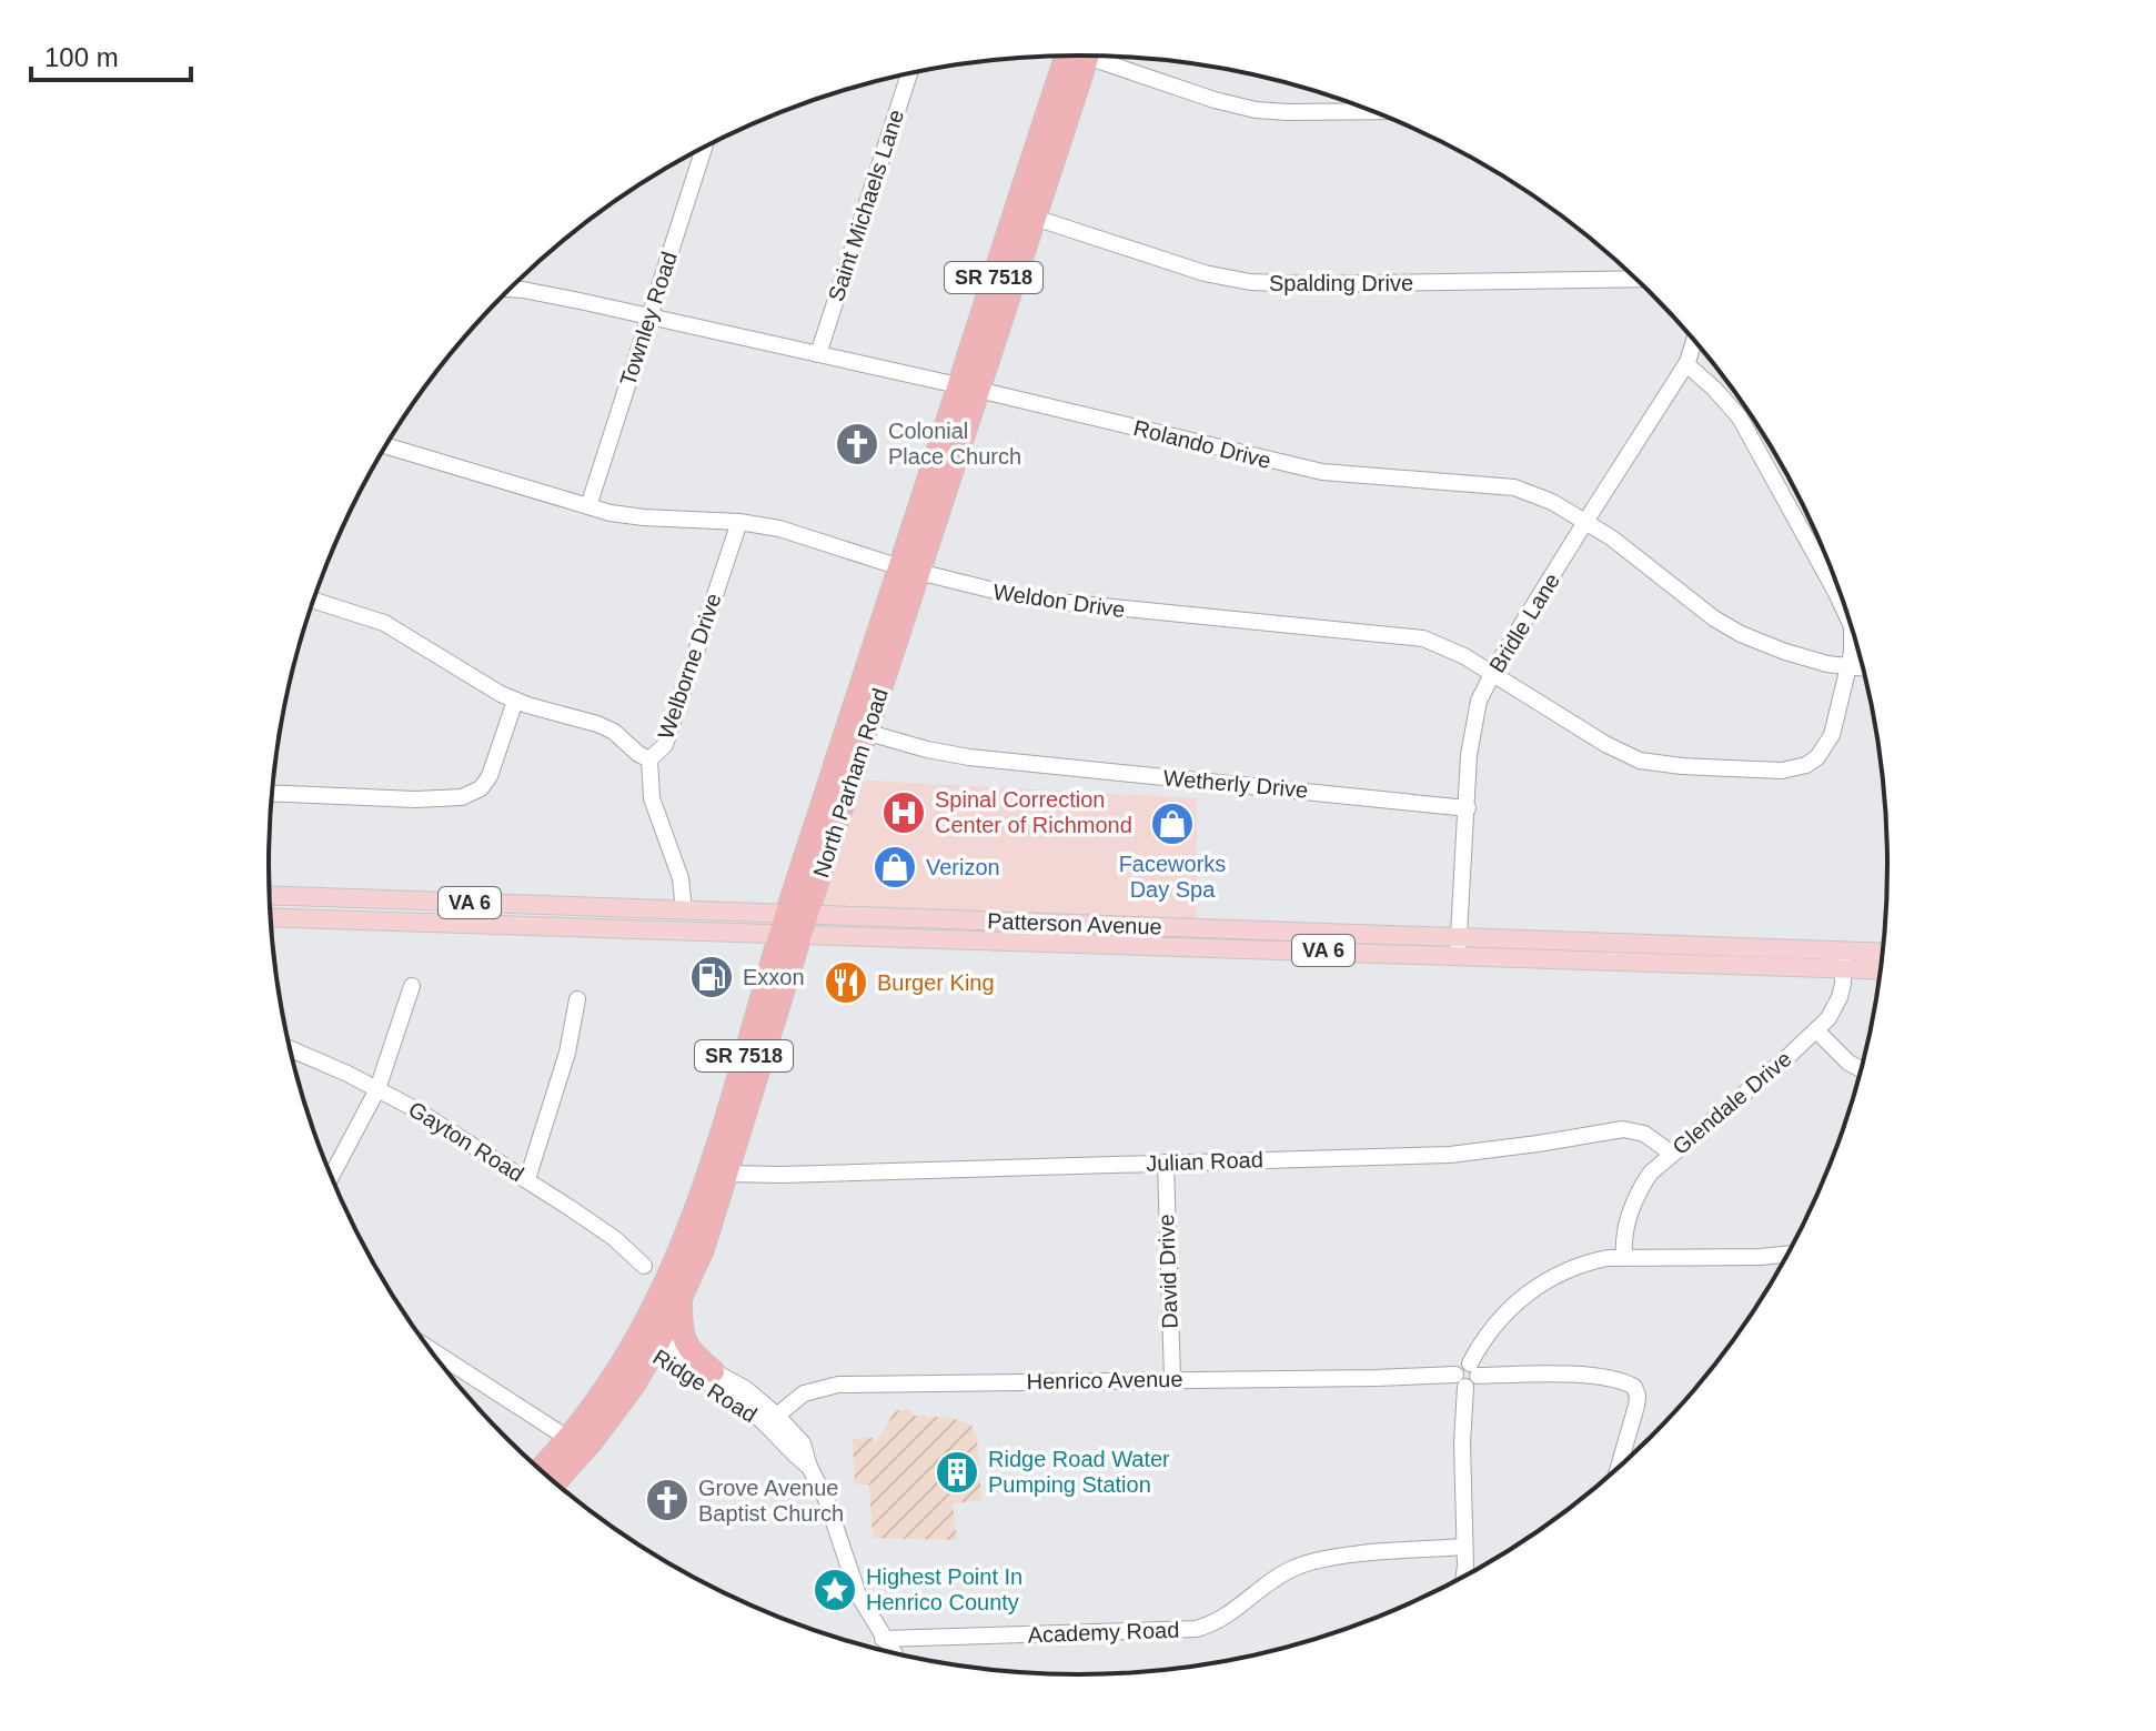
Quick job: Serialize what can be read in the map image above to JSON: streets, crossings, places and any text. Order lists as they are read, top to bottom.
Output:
{
  "streets": {
    "highway": ["SR 7518", "North Parham Road"],
    "main road": ["VA 6", "Patterson Avenue"],
    "street": [
      "Saint Michaels Lane",
      "Spalding Drive",
      "Townley Road",
      "Rolando Drive",
      "Weldon Drive",
      "Bridle Lane",
      "Welborne Drive",
      "Wetherly Drive",
      "Glendale Drive",
      "Gayton Road",
      "Julian Road",
      "David Drive",
      "Henrico Avenue",
      "Ridge Road",
      "Academy Road"
    ]
  },
  "crossings": [
    ["Saint Michaels Lane", "Rolando Drive"],
    ["Spalding Drive", "North Parham Road"],
    ["Townley Road", "Rolando Drive"],
    ["Townley Road", "Weldon Drive"],
    ["Rolando Drive", "Weldon Drive"],
    ["Rolando Drive", "Bridle Lane"],
    ["Rolando Drive", "North Parham Road"],
    ["Weldon Drive", "Bridle Lane"],
    ["Weldon Drive", "Welborne Drive"],
    ["Weldon Drive", "North Parham Road"],
    ["Bridle Lane", "Wetherly Drive"],
    ["Bridle Lane", "Patterson Avenue"],
    ["Welborne Drive", "Patterson Avenue"],
    ["North Parham Road", "Wetherly Drive"],
    ["North Parham Road", "Patterson Avenue"],
    ["North Parham Road", "Julian Road"],
    ["North Parham Road", "Ridge Road"],
    ["Patterson Avenue", "Glendale Drive"],
    ["Glendale Drive", "Julian Road"],
    ["Julian Road", "David Drive"],
    ["David Drive", "Henrico Avenue"],
    ["Henrico Avenue", "Ridge Road"],
    ["Ridge Road", "Academy Road"]
  ],
  "places": {
    "church": ["Colonial Place Church", "Grove Avenue Baptist Church"],
    "hospital": ["Spinal Correction Center of Richmond"],
    "shop": ["Faceworks Day Spa", "Verizon"],
    "fuel station": ["Exxon"],
    "restaurant": ["Burger King"],
    "building": ["Ridge Road Water Pumping Station"],
    "place": ["Highest Point In Henrico County"]
  },
  "scale_bar": "100 m"
}
